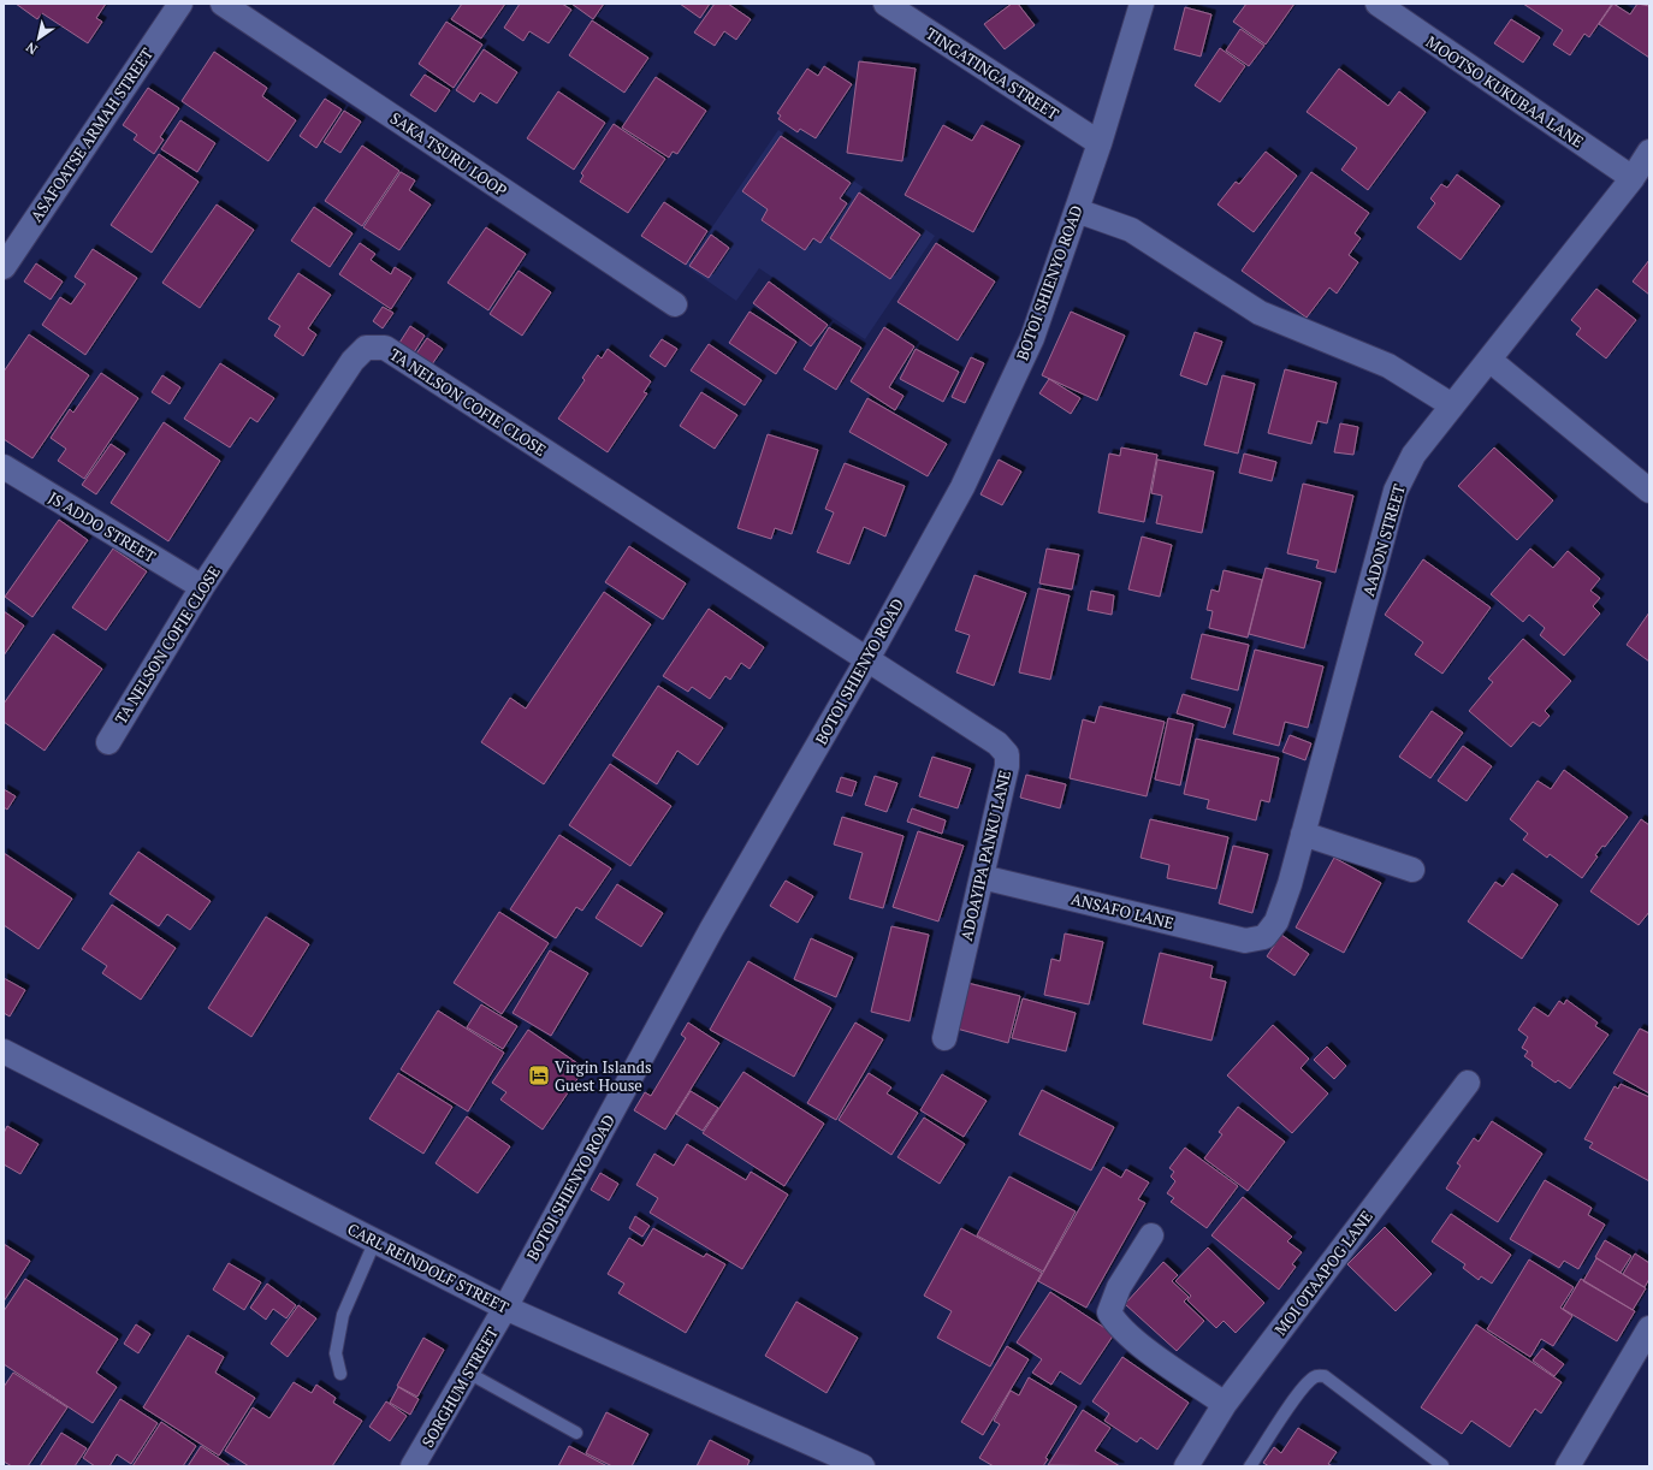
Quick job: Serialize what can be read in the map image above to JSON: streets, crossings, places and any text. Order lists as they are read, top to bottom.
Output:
{
  "streets": {
    "street": [
      "TINGATINGA STREET",
      "MOOTSO KUKUBAA LANE",
      "ASAFOATSE ARMAH STREET",
      "SAKA TSURU LOOP",
      "BOTOI SHIENYO ROAD",
      "TA NELSON COFIE CLOSE",
      "JS ADDO STREET",
      "AADON STREET",
      "ADOAYIPA PANKU LANE",
      "ANSAFO LANE",
      "CARL REINDOLF STREET",
      "MOI OTAAPOG LANE",
      "SORGHUM STREET"
    ]
  },
  "crossings": [
    ["TINGATINGA STREET", "BOTOI SHIENYO ROAD"],
    ["MOOTSO KUKUBAA LANE", "AADON STREET"],
    ["BOTOI SHIENYO ROAD", "TA NELSON COFIE CLOSE"],
    ["BOTOI SHIENYO ROAD", "ADOAYIPA PANKU LANE"],
    ["BOTOI SHIENYO ROAD", "CARL REINDOLF STREET"],
    ["BOTOI SHIENYO ROAD", "SORGHUM STREET"],
    ["TA NELSON COFIE CLOSE", "JS ADDO STREET"],
    ["TA NELSON COFIE CLOSE", "ADOAYIPA PANKU LANE"],
    ["AADON STREET", "ANSAFO LANE"],
    ["ADOAYIPA PANKU LANE", "ANSAFO LANE"],
    ["CARL REINDOLF STREET", "SORGHUM STREET"]
  ],
  "places": {
    "hotel": ["Virgin Islands Guest House"]
  },
  "north": "bottom left"
}
